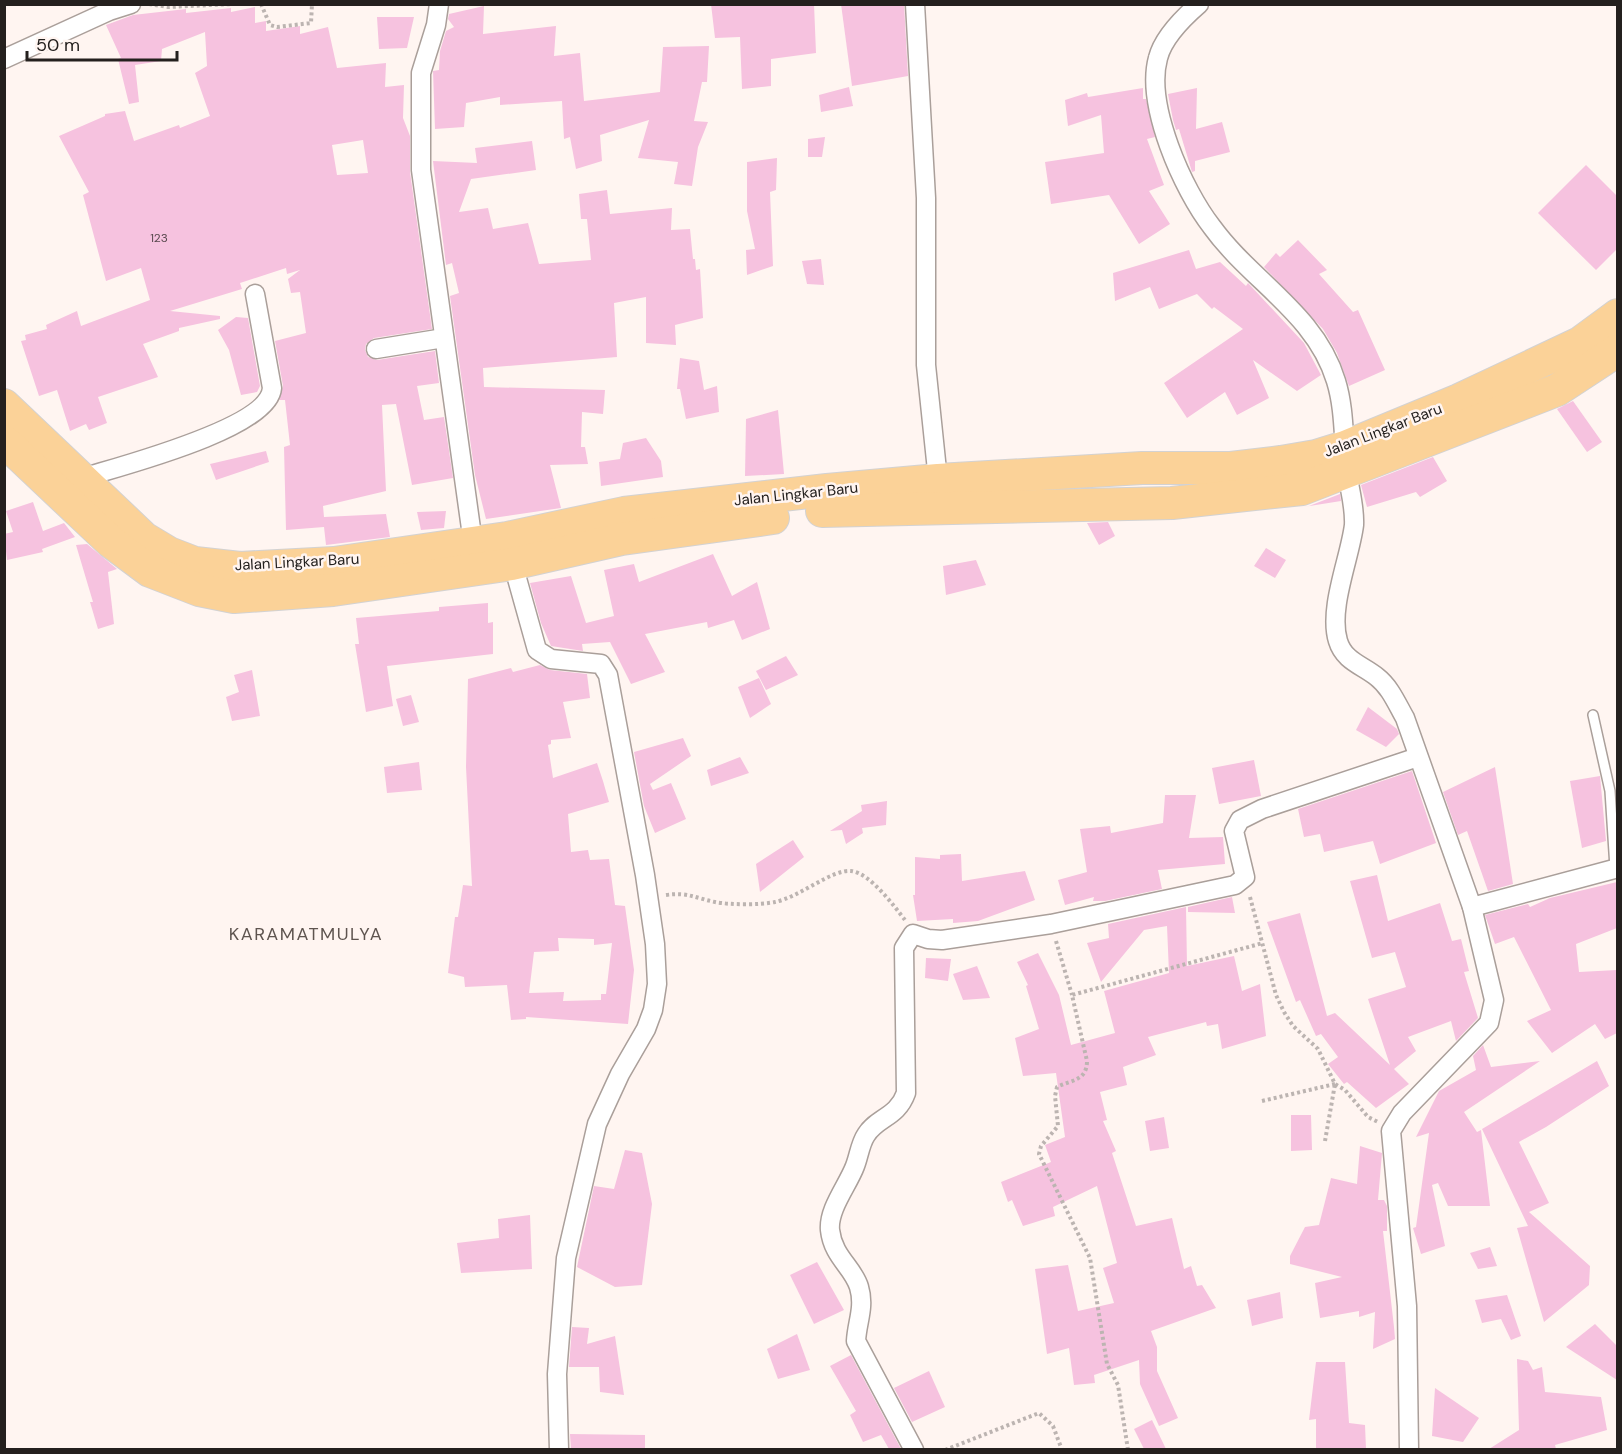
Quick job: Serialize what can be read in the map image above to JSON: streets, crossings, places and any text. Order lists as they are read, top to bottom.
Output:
{
  "streets": {
    "highway": ["Jalan Lingkar Baru"]
  },
  "districts": ["KARAMATMULYA"],
  "house_numbers": ["123"],
  "scale_bar": "50 m"
}
